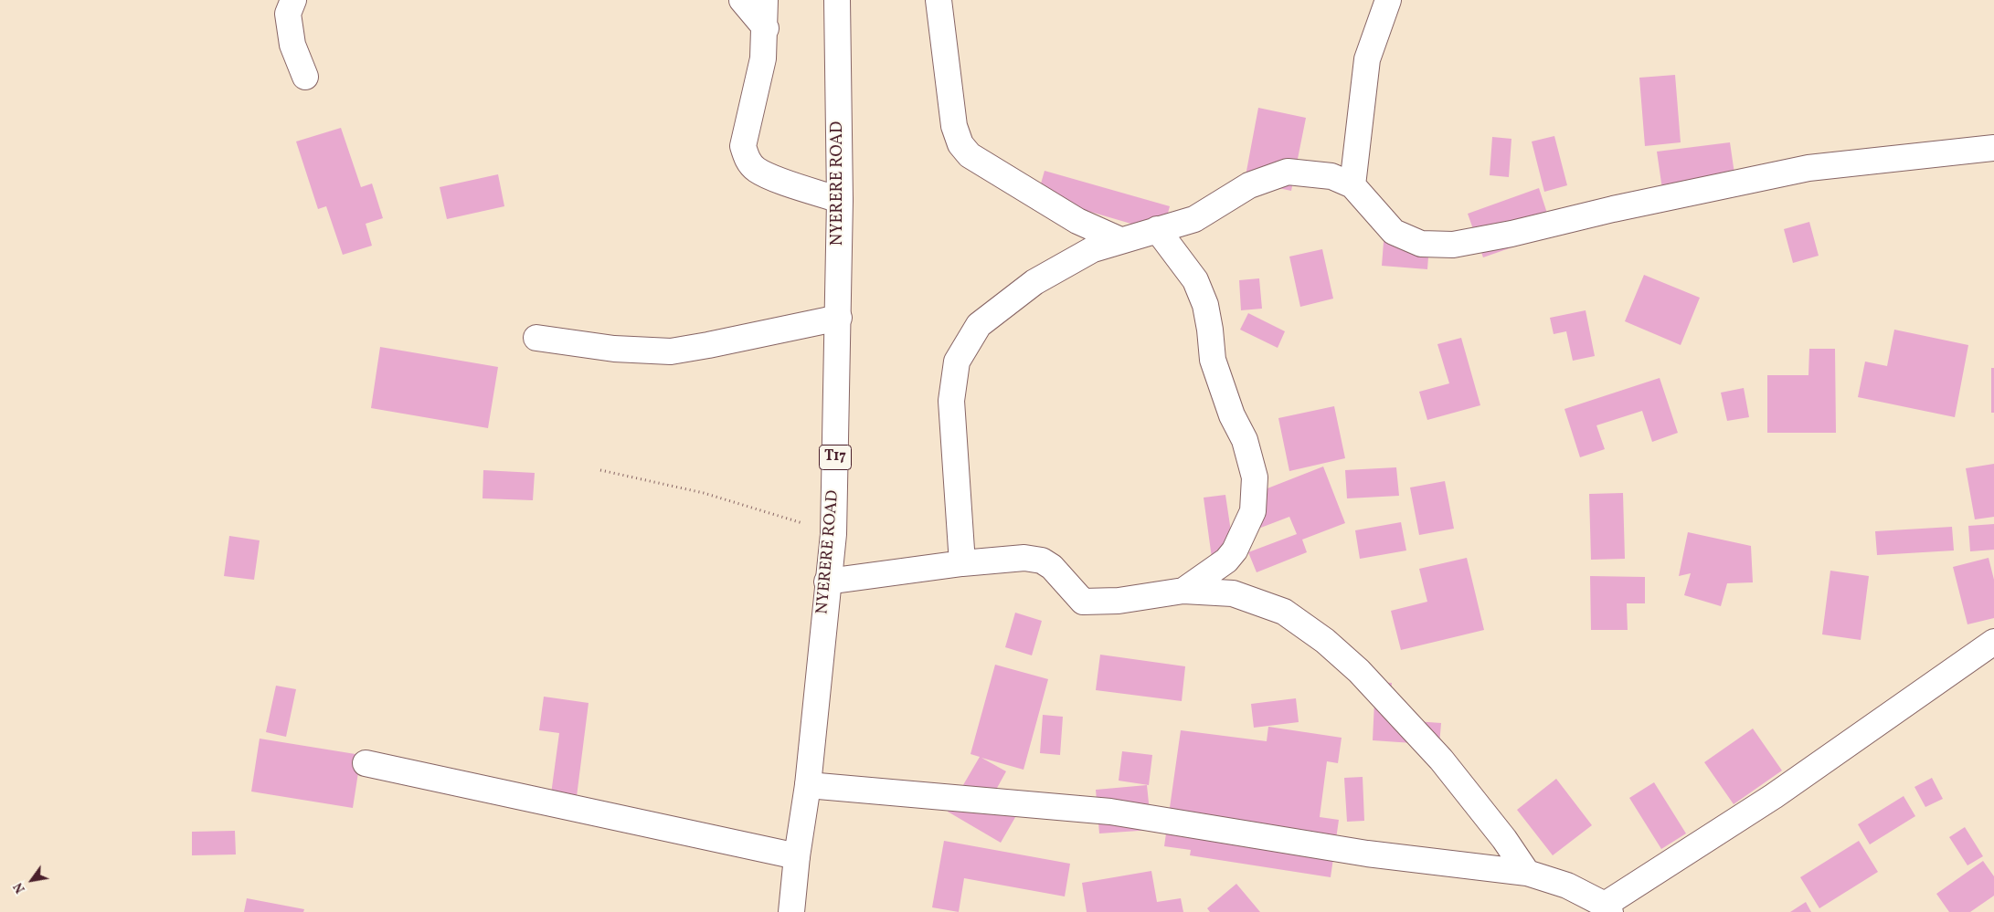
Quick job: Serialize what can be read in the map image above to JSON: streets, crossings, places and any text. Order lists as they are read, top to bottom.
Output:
{
  "streets": {
    "street": ["NYERERE ROAD", "T17"]
  },
  "north": "bottom left"
}
